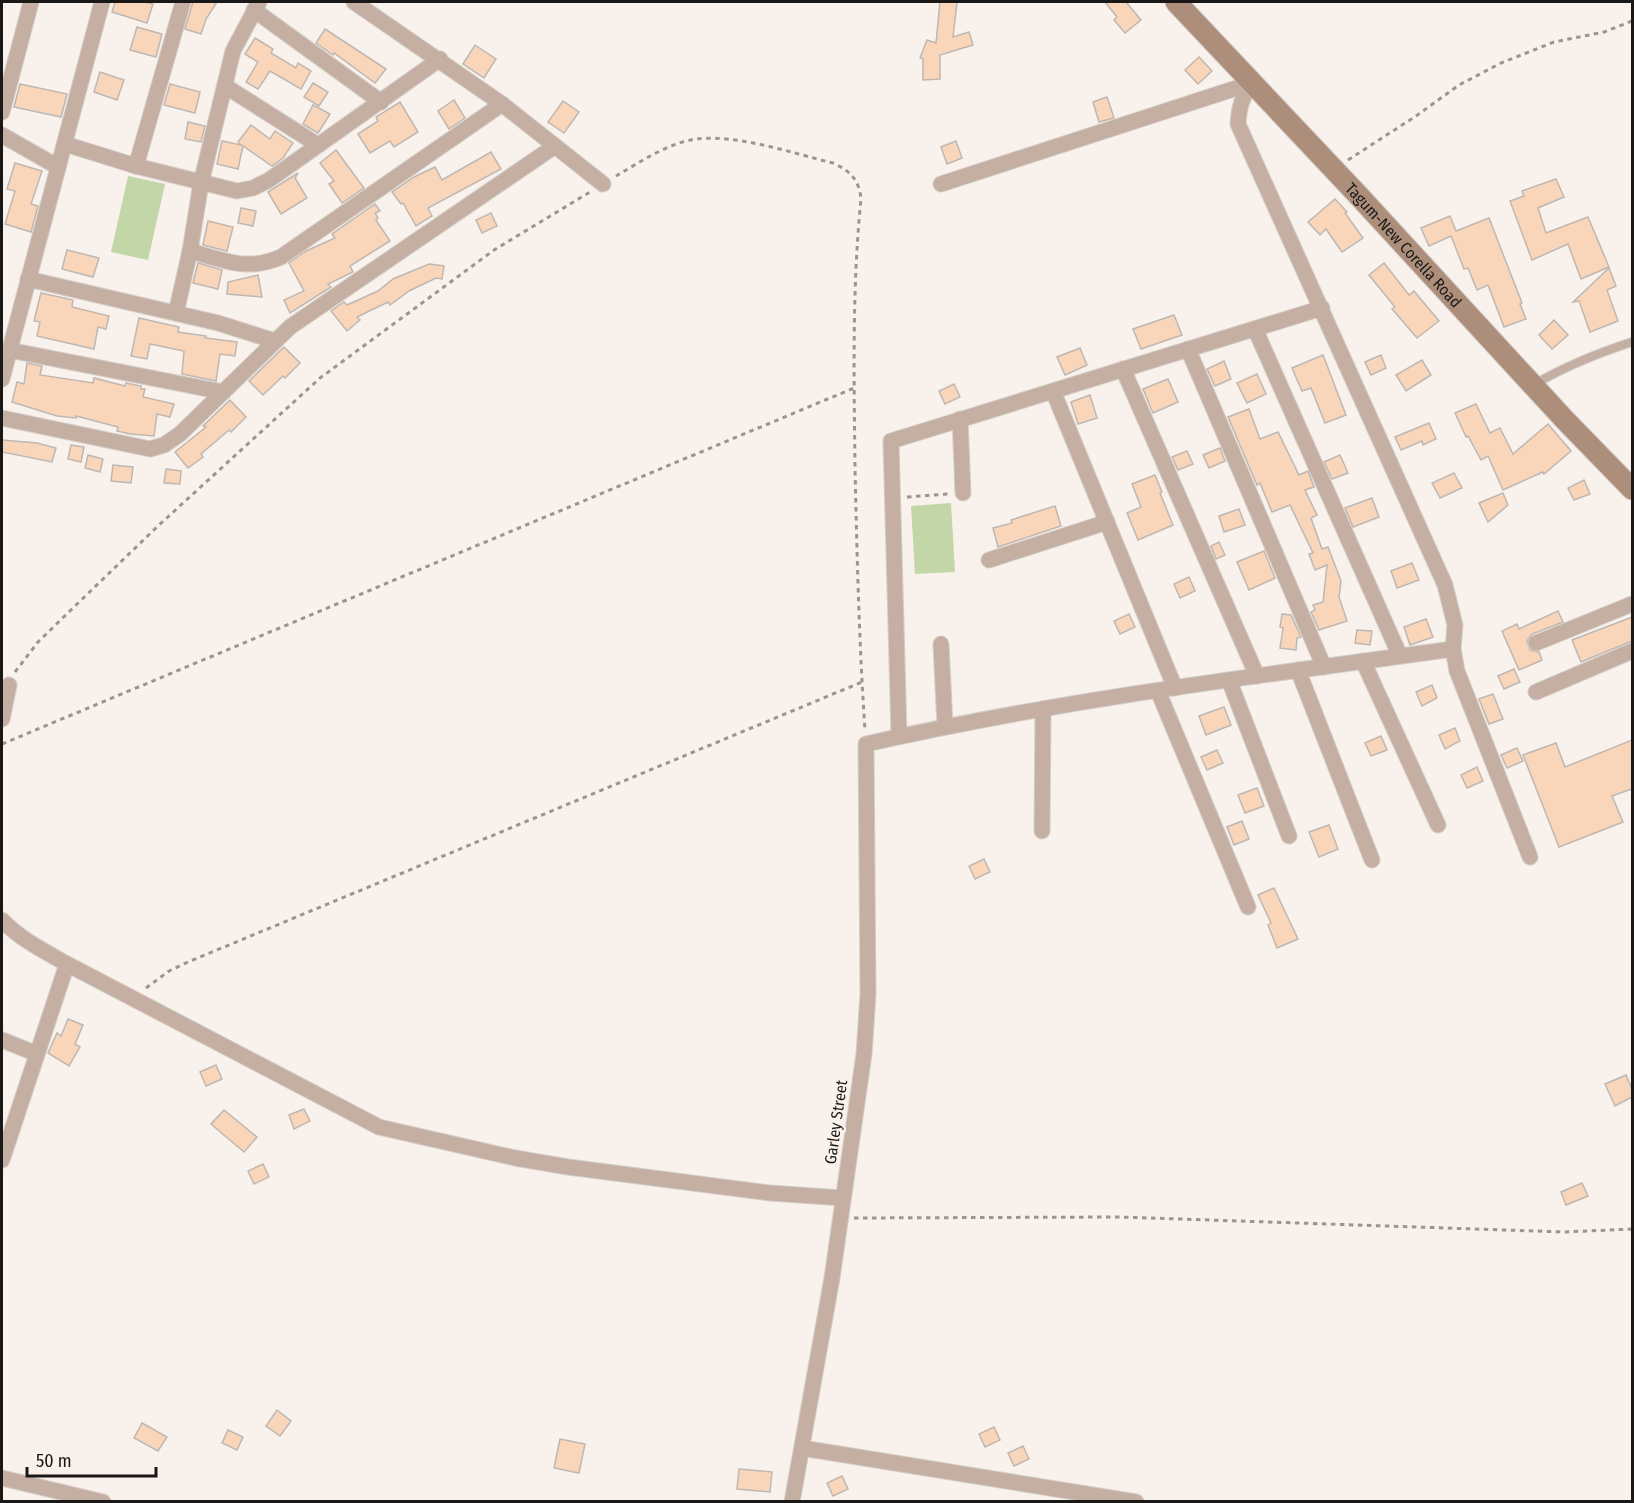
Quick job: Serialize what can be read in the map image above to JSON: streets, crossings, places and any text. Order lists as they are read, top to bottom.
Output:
{
  "streets": {
    "main road": ["Tagum-New Corella Road"],
    "street": ["Garley Street"]
  },
  "scale_bar": "50 m"
}
